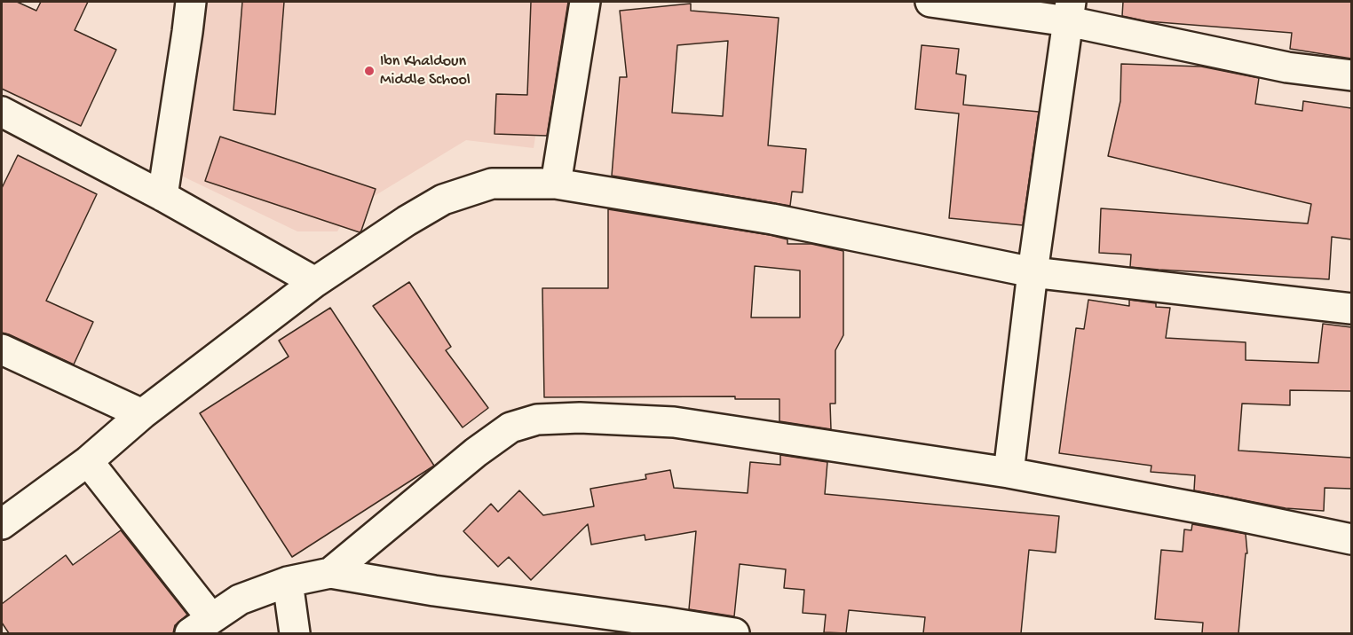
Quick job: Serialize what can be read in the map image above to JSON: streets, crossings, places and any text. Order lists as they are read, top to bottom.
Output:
{
  "places": ["Ibn Khaldoun Middle School"]
}
